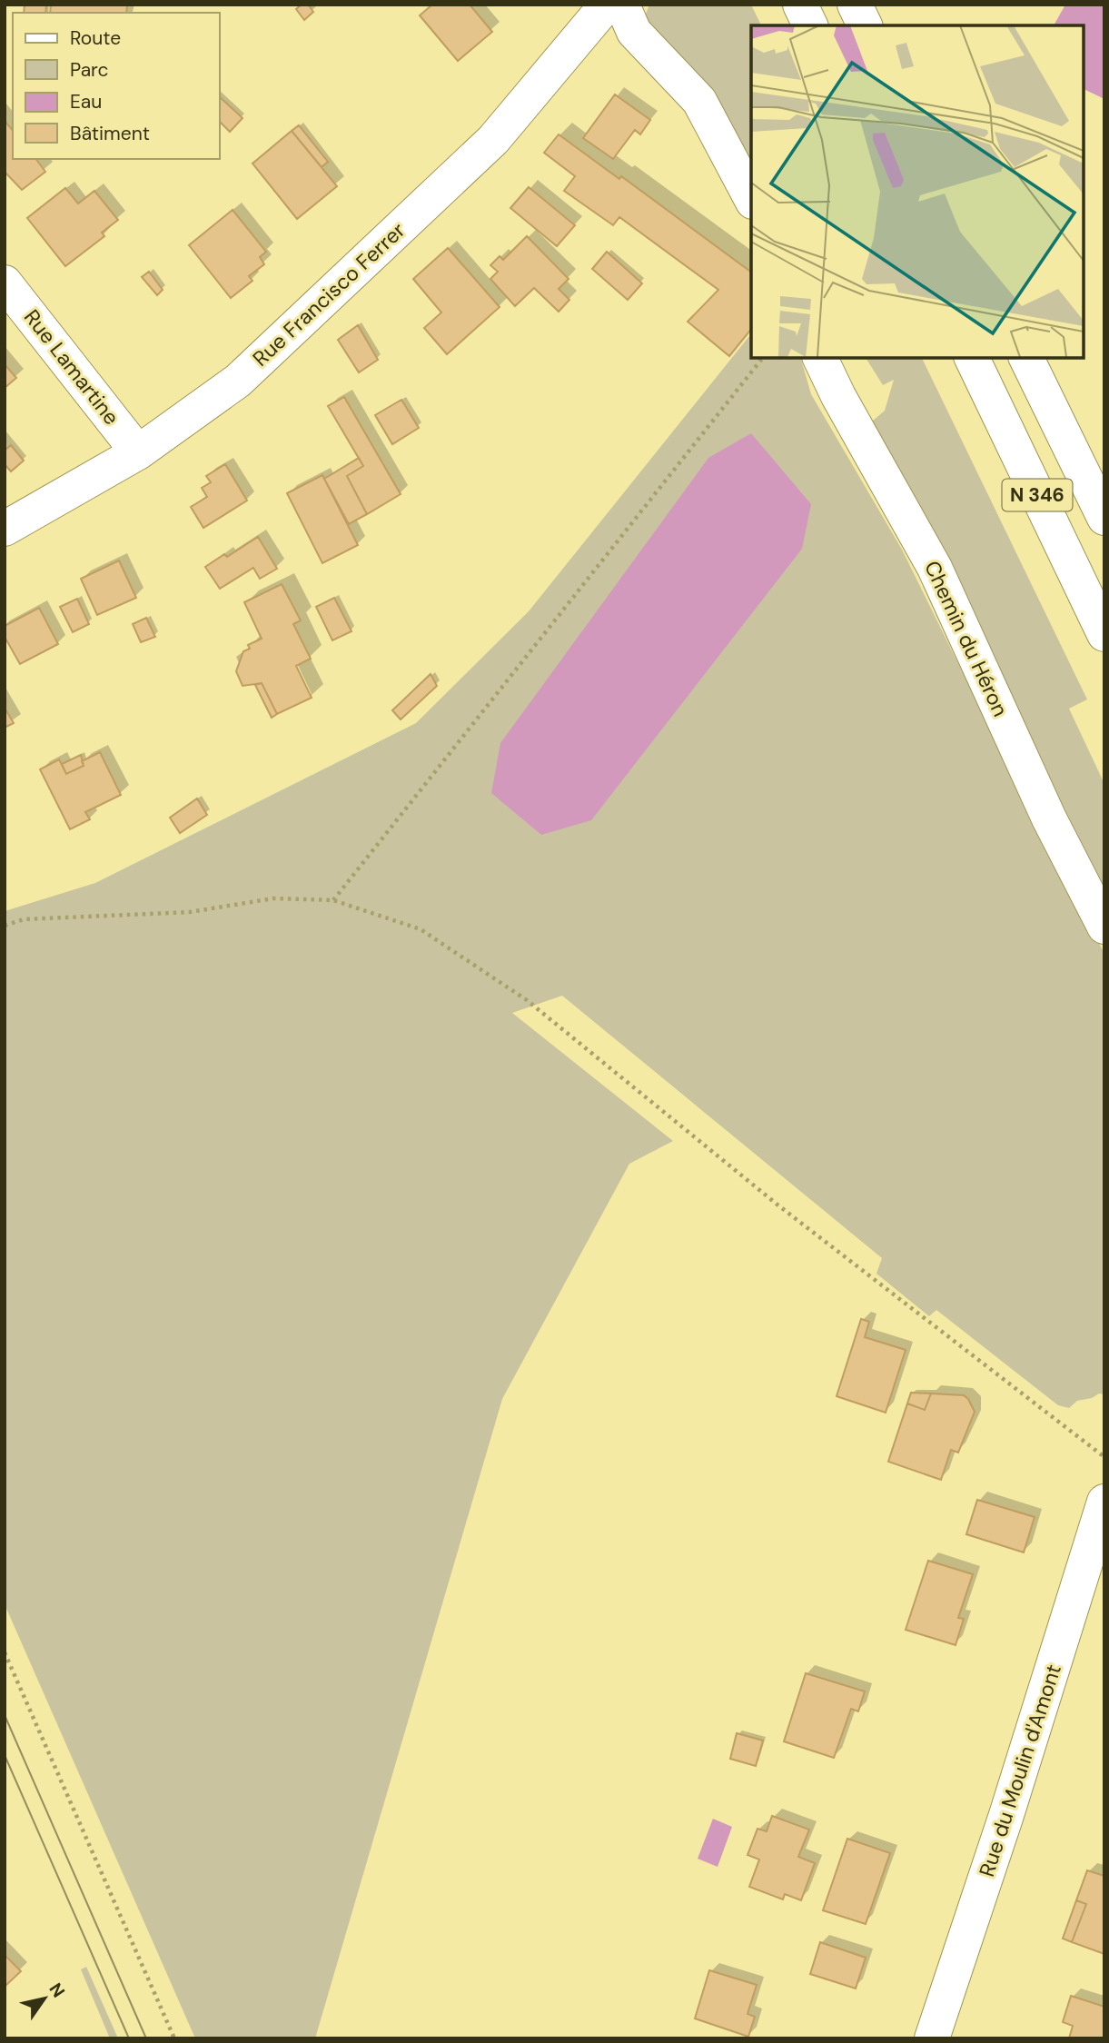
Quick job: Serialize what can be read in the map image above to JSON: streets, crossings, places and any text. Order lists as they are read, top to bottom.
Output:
{
  "streets": {
    "main road": [
      "Rue Francisco Ferrer",
      "Rue Lamartine",
      "N 346",
      "Chemin du Héron",
      "Rue du Moulin d'Amont"
    ]
  },
  "crossings": [
    ["Rue Francisco Ferrer", "Rue Lamartine"]
  ],
  "legend": [
    "Route",
    "Parc",
    "Eau",
    "Bâtiment"
  ],
  "north": "top right"
}
